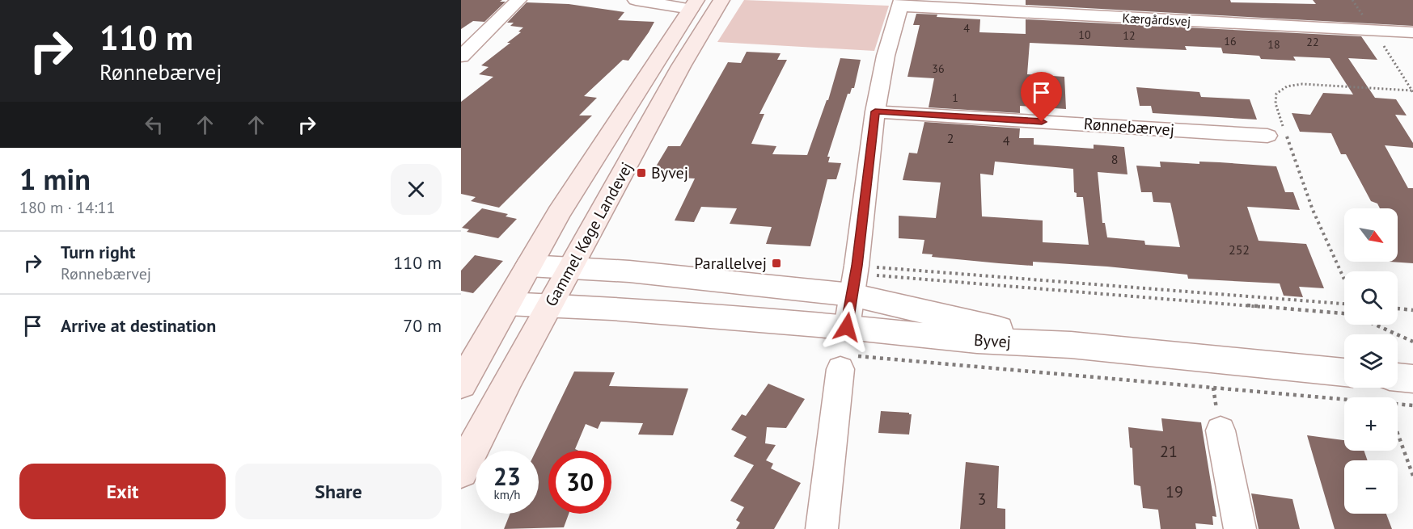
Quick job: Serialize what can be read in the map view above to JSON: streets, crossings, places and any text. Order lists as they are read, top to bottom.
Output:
{
  "streets": {
    "main road": ["Gammel Køge Landevej"],
    "street": ["Kærgårdsvej", "Rønnebærvej", "Byvej"]
  },
  "crossings": [
    ["Gammel Køge Landevej", "Byvej"]
  ],
  "places": {
    "transit": ["Byvej", "Parallelvej"]
  },
  "house_numbers": [
    "4",
    "10",
    "12",
    "16",
    "22",
    "18",
    "36",
    "1",
    "2",
    "4",
    "8",
    "252",
    "21",
    "19",
    "3"
  ],
  "north": "bottom right",
  "page": {
    "turn": ["110 m", "Rønnebærvej"],
    "heading": ["1 min", "180 m · 14:11"],
    "map_buttons": ["+", "−"],
    "list": [
      {
        "name": "Turn right",
        "note": "Rønnebærvej",
        "value": "110 m"
      },
      {
        "name": "Arrive at destination",
        "value": "70 m"
      }
    ],
    "speed": "23 km/h",
    "limit": "30",
    "buttons": ["Exit", "Share"]
  }
}
